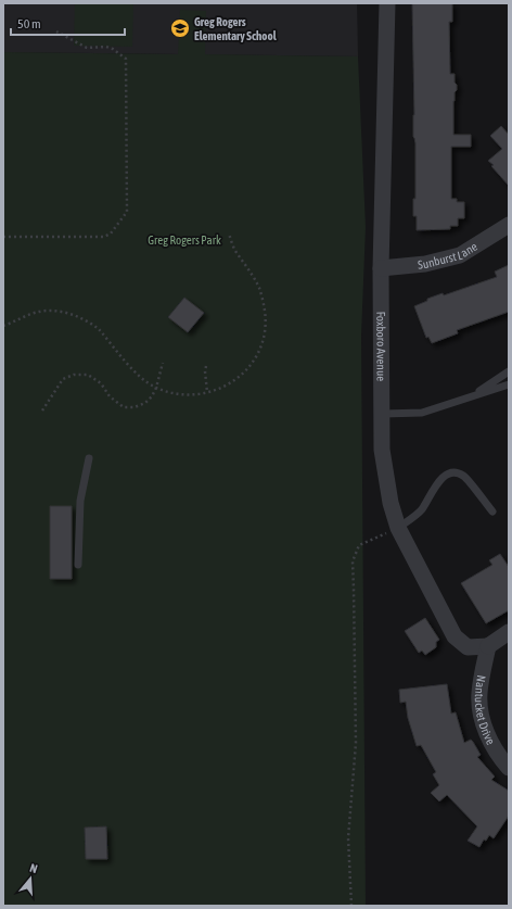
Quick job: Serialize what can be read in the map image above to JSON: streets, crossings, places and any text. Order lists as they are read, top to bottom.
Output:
{
  "streets": {
    "street": ["Sunburst Lane", "Foxboro Avenue", "Nantucket Drive"]
  },
  "crossings": [
    ["Sunburst Lane", "Foxboro Avenue"],
    ["Foxboro Avenue", "Nantucket Drive"]
  ],
  "parks": ["Greg Rogers Park"],
  "places": {
    "school or university": ["Greg Rogers Elementary School"]
  },
  "scale_bar": "50 m",
  "north": "top"
}
